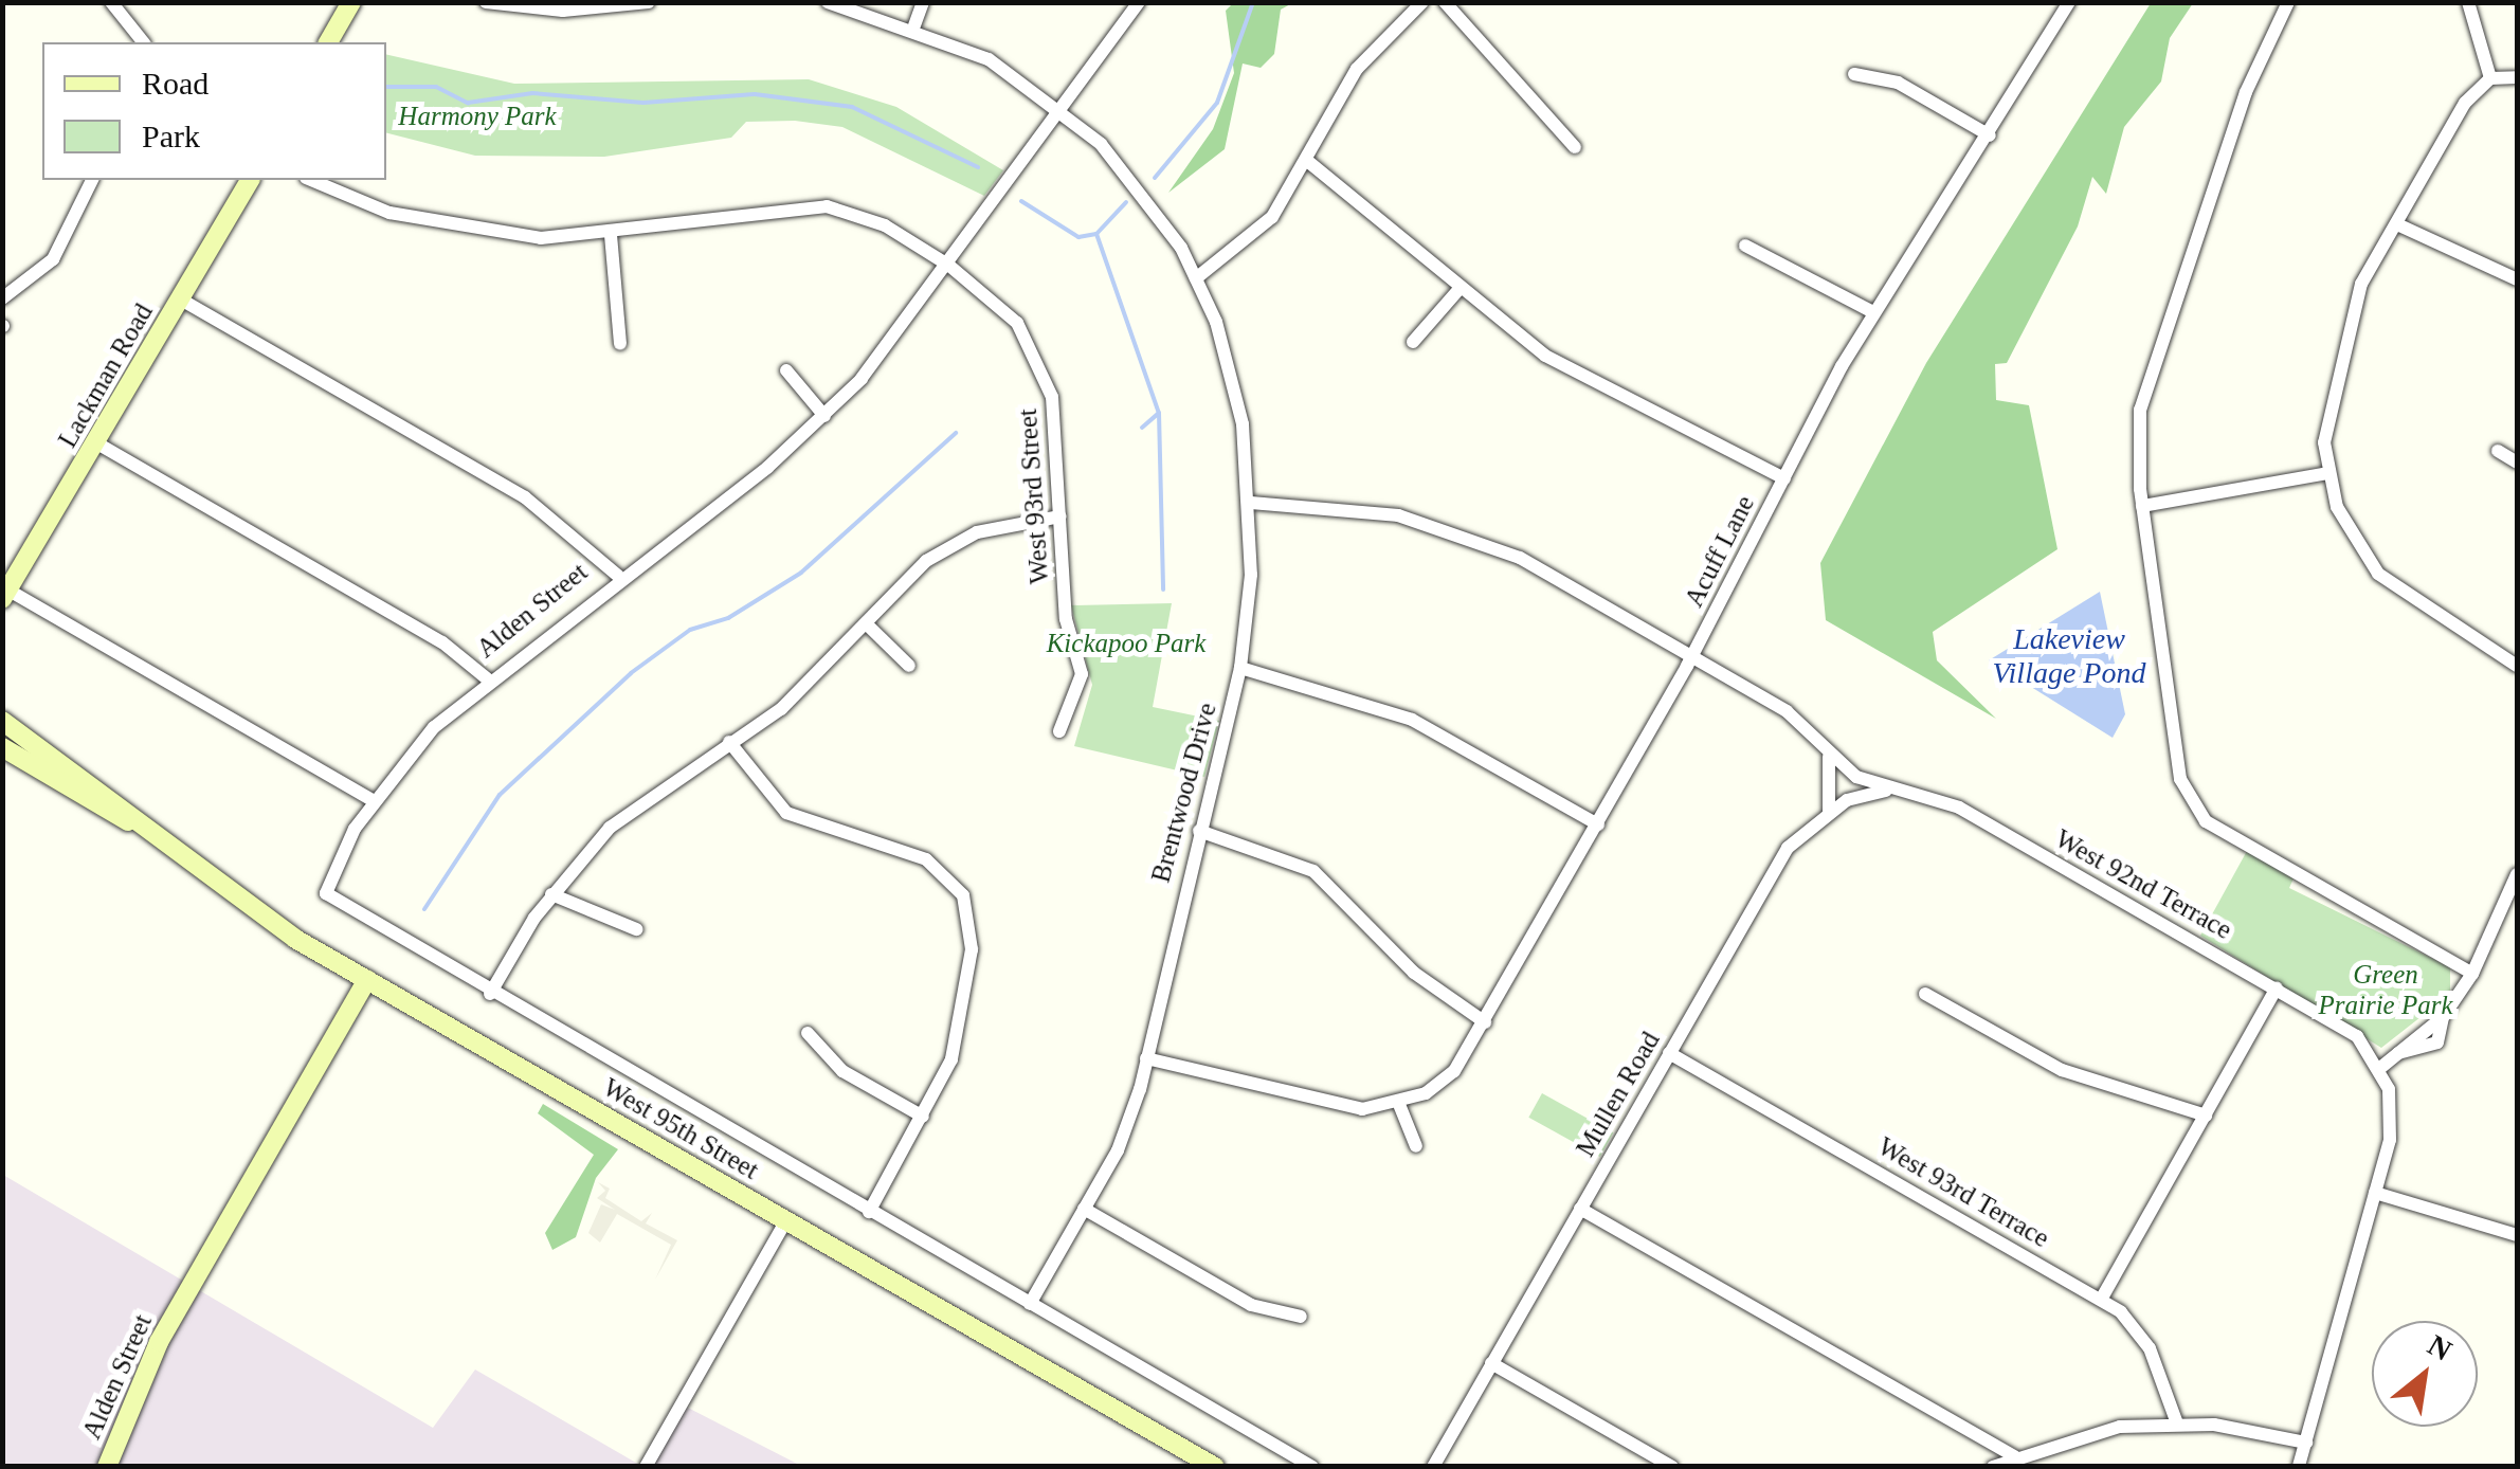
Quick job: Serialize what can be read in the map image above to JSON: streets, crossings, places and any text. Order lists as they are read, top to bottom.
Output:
{
  "streets": {
    "main road": ["Lackman Road", "Alden Street", "West 95th Street"],
    "street": [
      "West 93rd Street",
      "Acuff Lane",
      "Brentwood Drive",
      "West 92nd Terrace",
      "Mullen Road",
      "West 93rd Terrace"
    ]
  },
  "crossings": [
    ["West 93rd Street", "Alden Street"],
    ["Acuff Lane", "Brentwood Drive"],
    ["Acuff Lane", "West 92nd Terrace"],
    ["Alden Street", "Brentwood Drive"],
    ["Alden Street", "West 95th Street"],
    ["Brentwood Drive", "West 92nd Terrace"],
    ["Brentwood Drive", "West 95th Street"],
    ["West 92nd Terrace", "Mullen Road"],
    ["Mullen Road", "West 93rd Terrace"]
  ],
  "water": ["Lakeview Village Pond"],
  "parks": ["Harmony Park", "Kickapoo Park", "Green Prairie Park"],
  "legend": ["Road", "Park"],
  "north": "top right"
}
